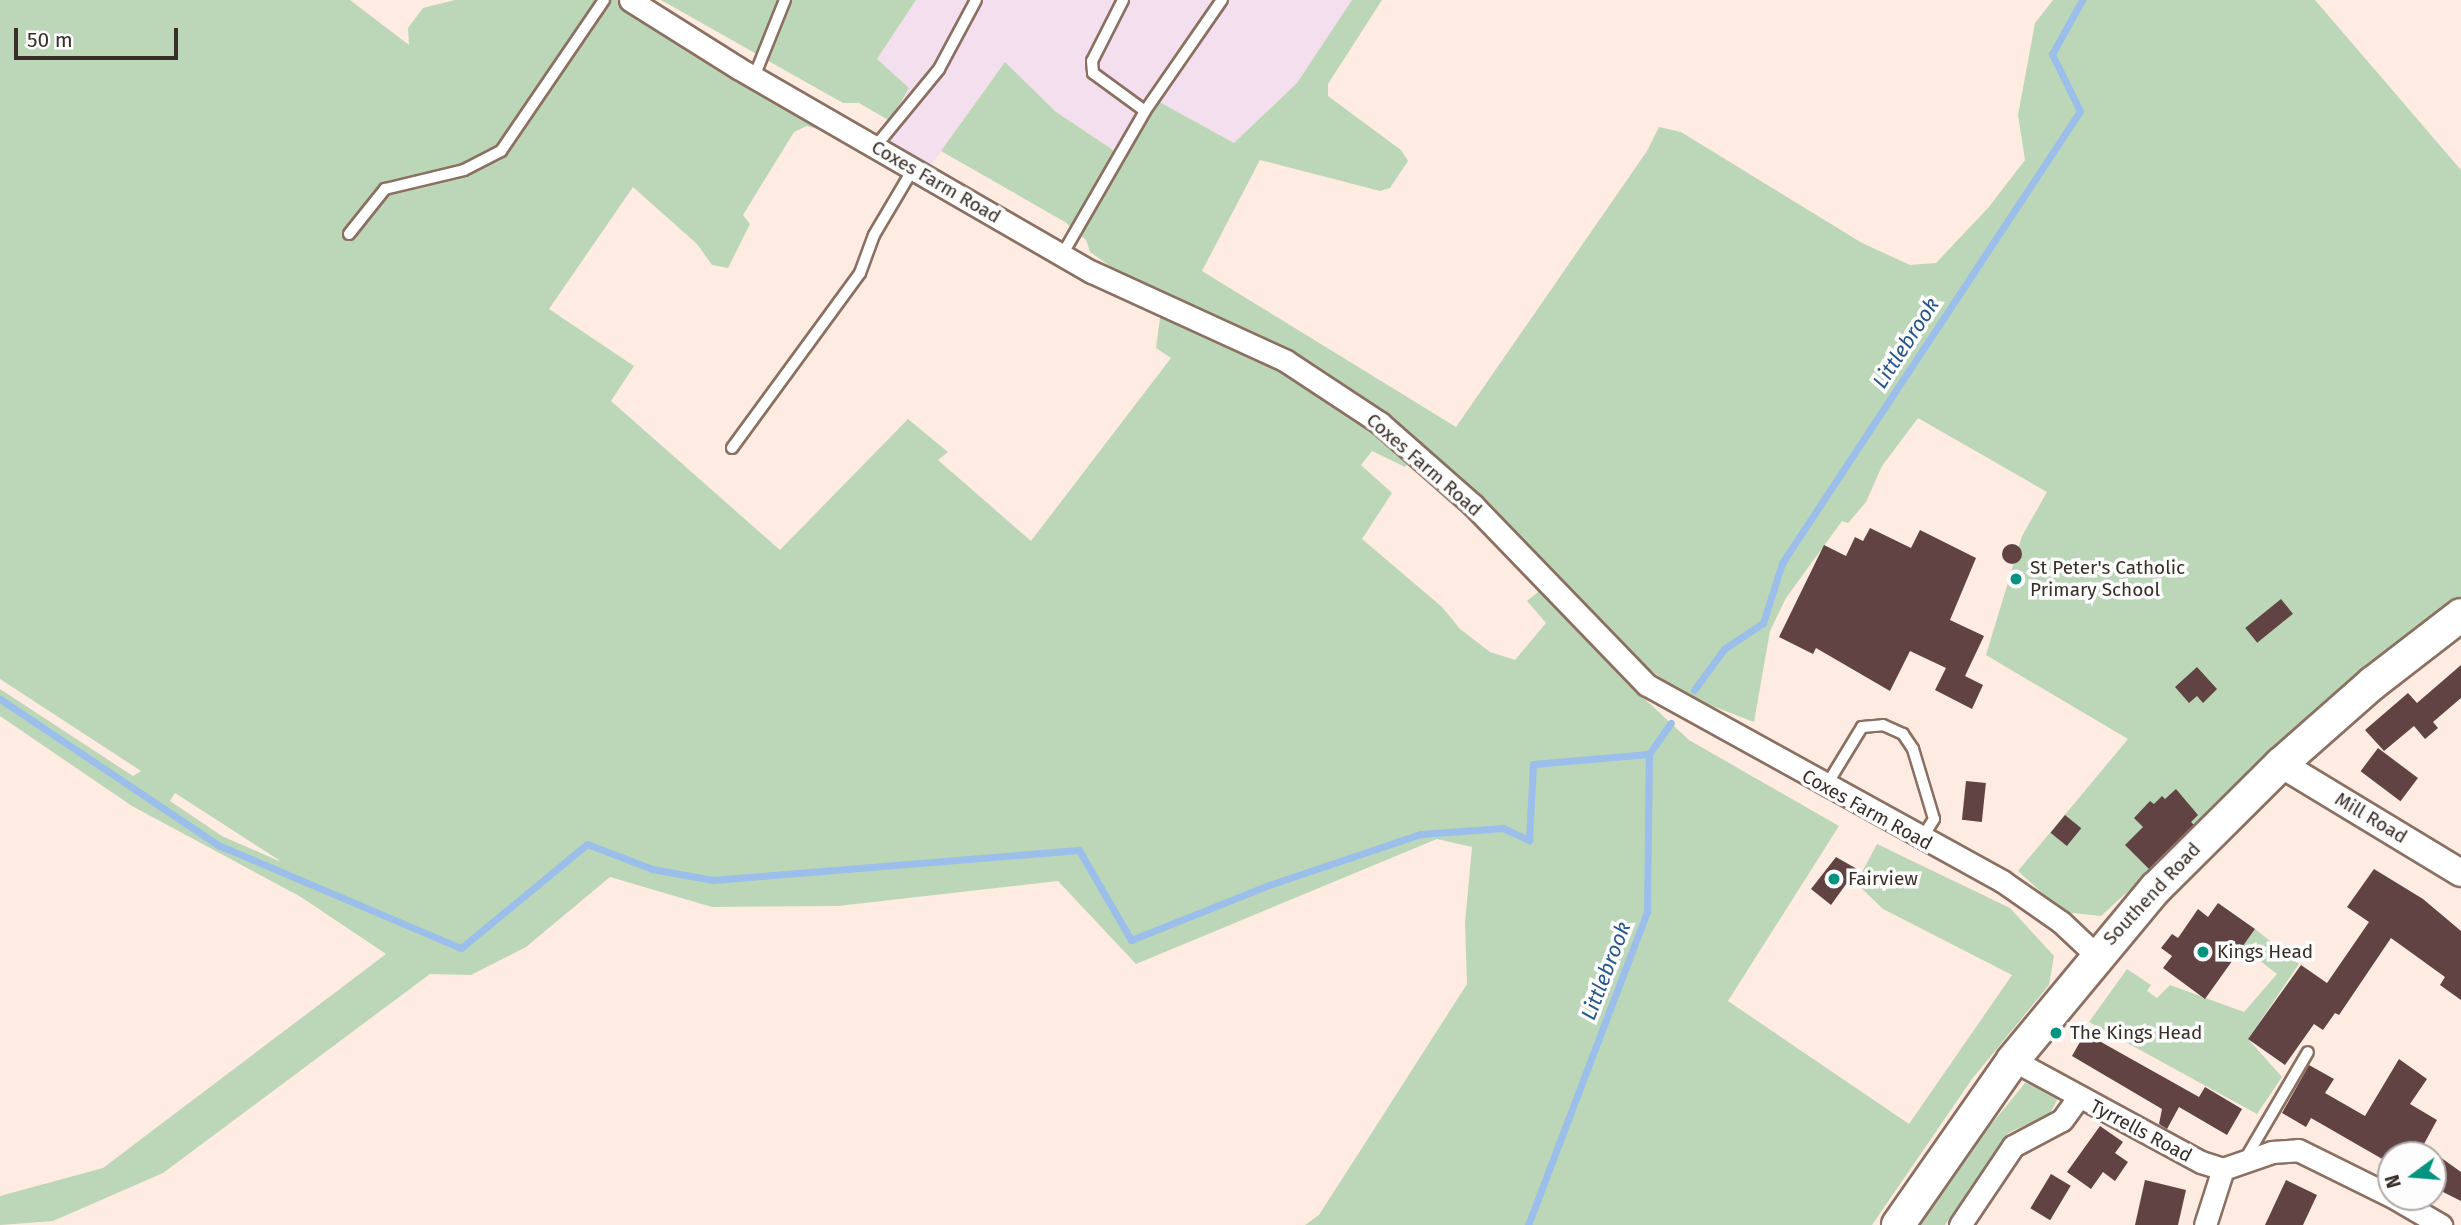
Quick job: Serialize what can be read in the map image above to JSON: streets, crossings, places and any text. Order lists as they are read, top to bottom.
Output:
{
  "streets": {
    "main road": ["Southend Road"],
    "street": ["Coxes Farm Road", "Mill Road", "Tyrrells Road"]
  },
  "crossings": [
    ["Coxes Farm Road", "Southend Road"],
    ["Mill Road", "Southend Road"],
    ["Southend Road", "Tyrrells Road"]
  ],
  "water": ["Littlebrook"],
  "places": [
    "St Peter's Catholic Primary School",
    "Fairview",
    "Kings Head",
    "The Kings Head"
  ],
  "scale_bar": "50 m",
  "north": "left"
}
